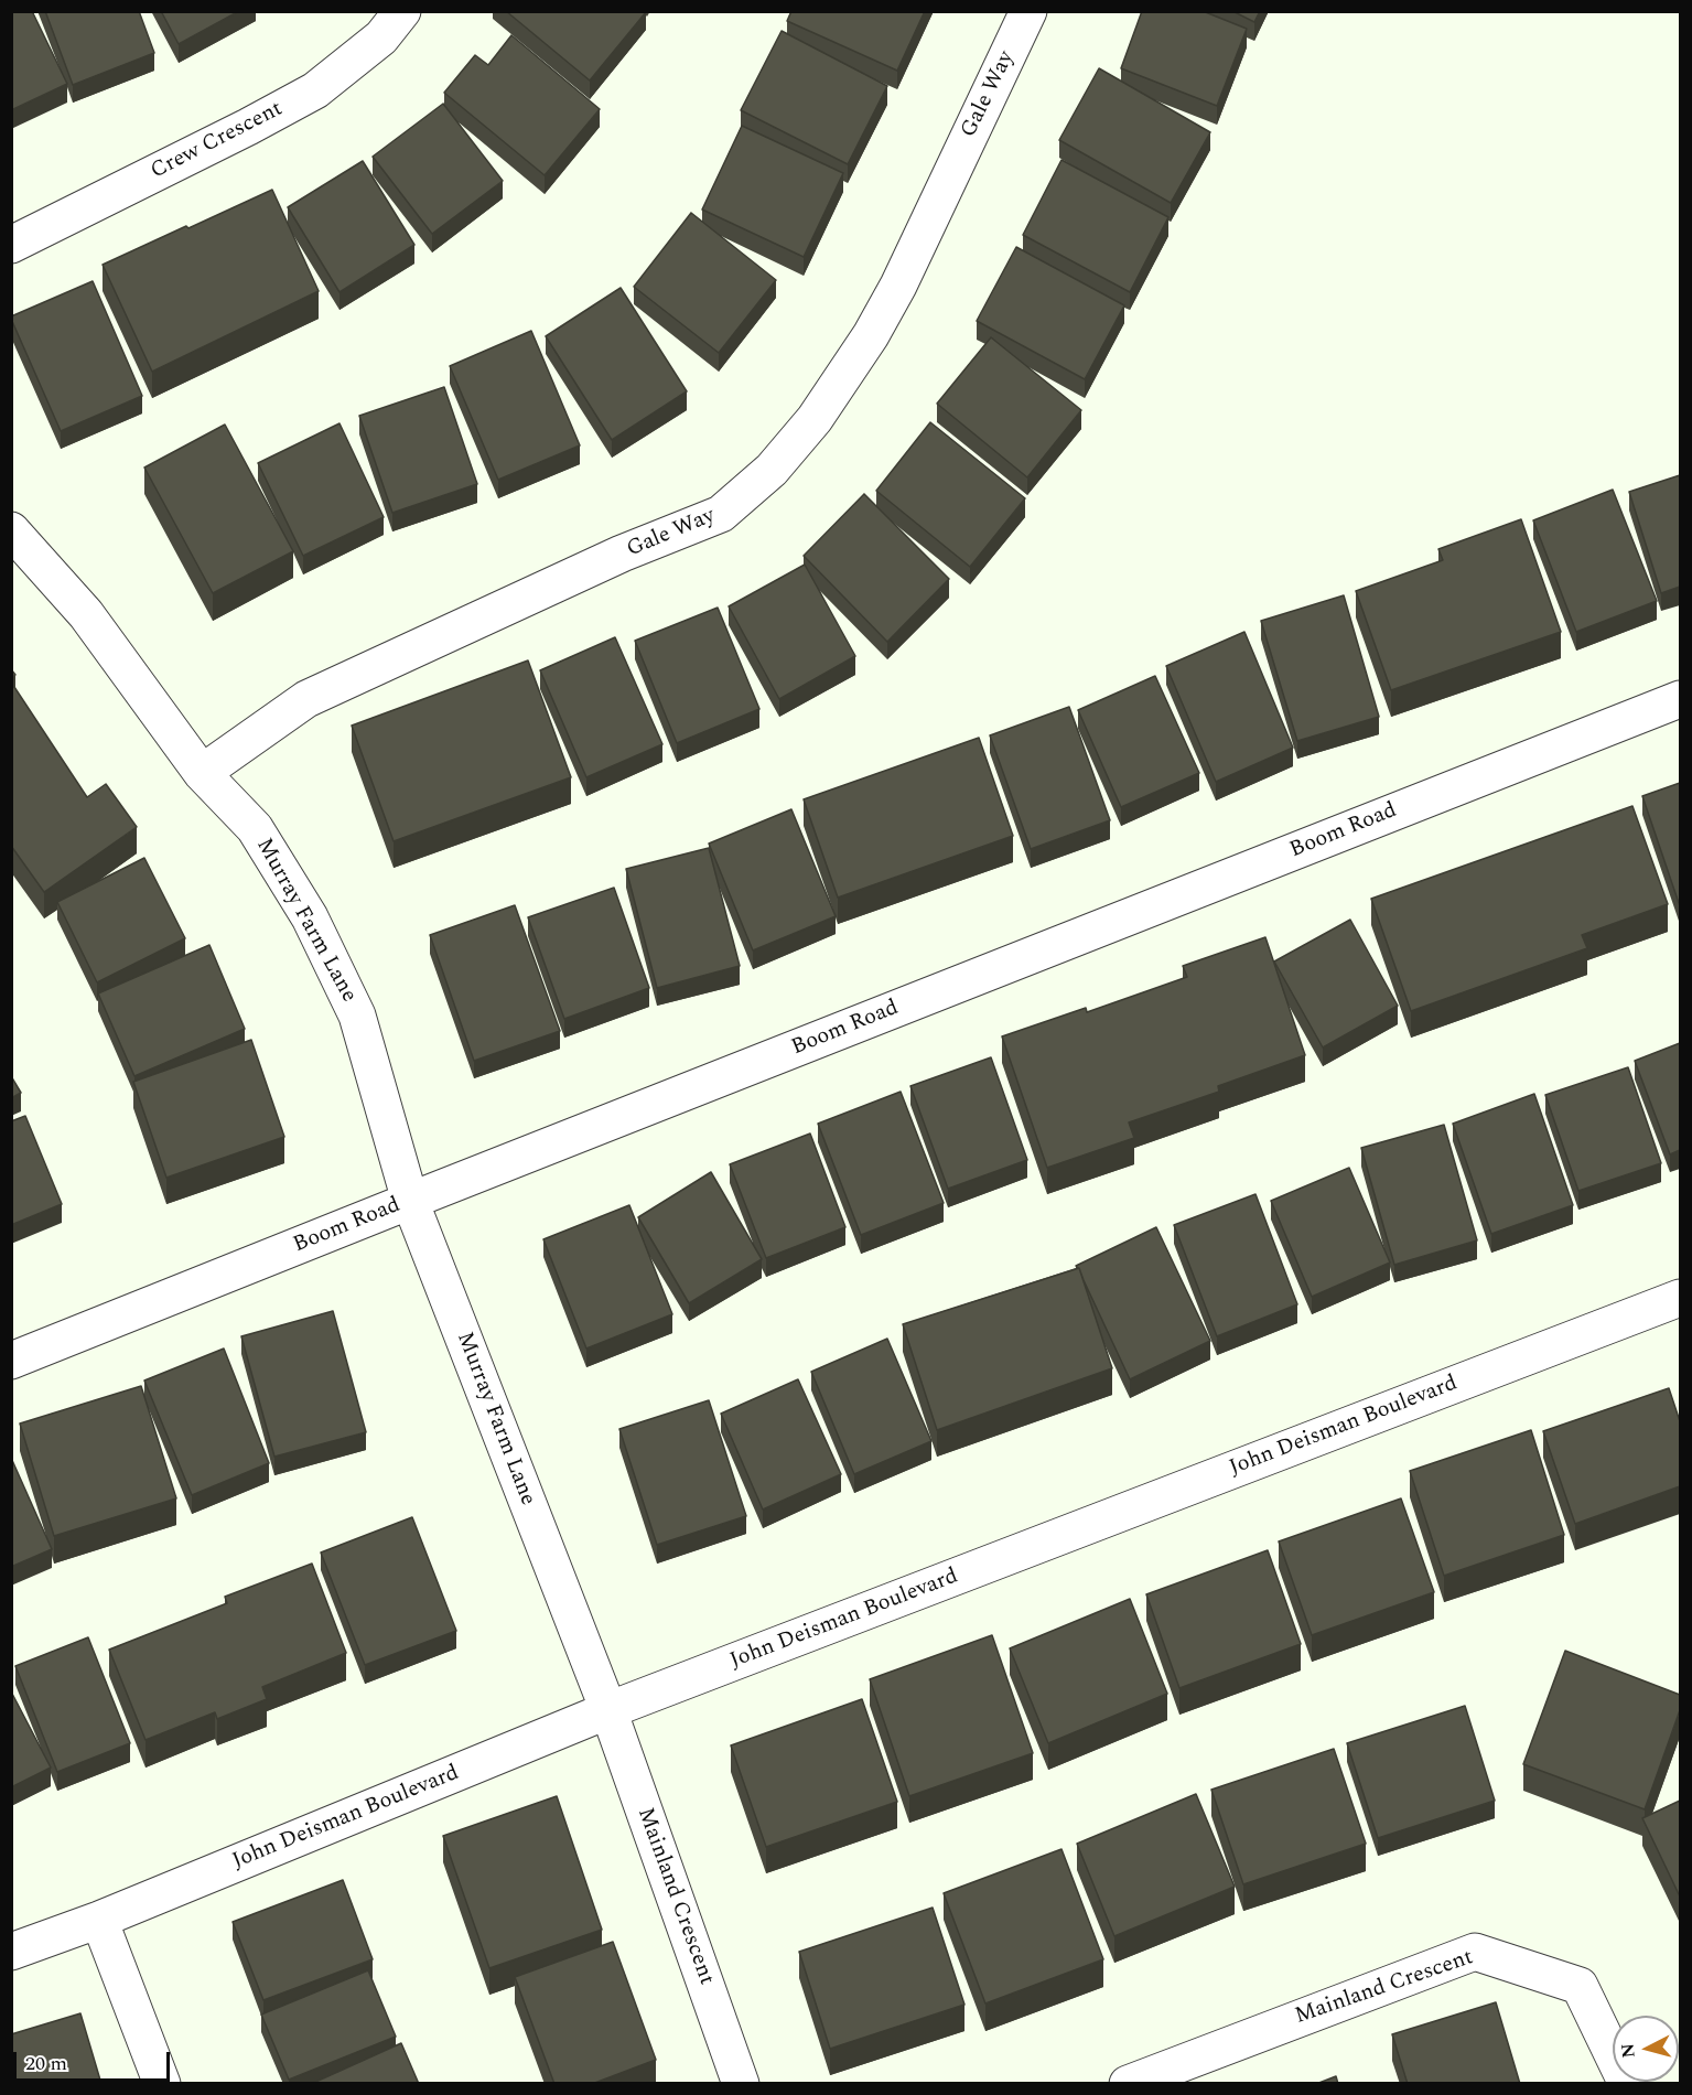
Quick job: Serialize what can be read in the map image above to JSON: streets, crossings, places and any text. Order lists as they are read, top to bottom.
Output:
{
  "streets": {
    "street": [
      "Gale Way",
      "Crew Crescent",
      "Boom Road",
      "Murray Farm Lane",
      "John Deisman Boulevard",
      "Mainland Crescent"
    ]
  },
  "crossings": [
    ["Gale Way", "Murray Farm Lane"],
    ["Boom Road", "Murray Farm Lane"],
    ["Murray Farm Lane", "John Deisman Boulevard"],
    ["Murray Farm Lane", "Mainland Crescent"],
    ["John Deisman Boulevard", "Mainland Crescent"]
  ],
  "scale_bar": "20 m",
  "north": "left"
}
